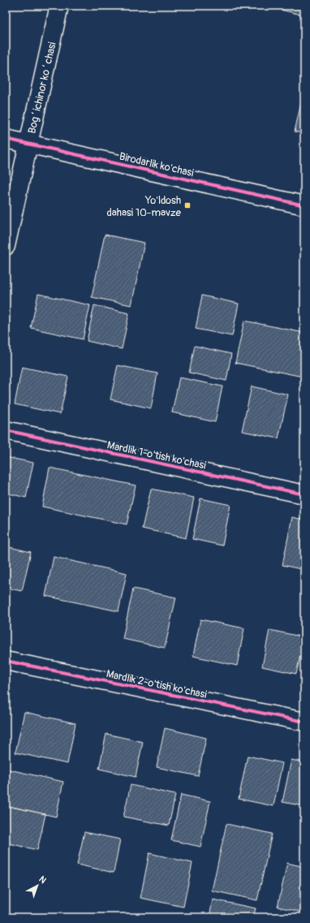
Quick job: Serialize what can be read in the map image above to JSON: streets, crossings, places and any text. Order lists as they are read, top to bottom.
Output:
{
  "streets": {
    "street": [
      "Bogʻichinor koʻchasi",
      "Birodarlik ko'chasi",
      "Mardlik 1-o'tish ko'chasi",
      "Mardlik 2-o'tish ko'chasi"
    ]
  },
  "crossings": [
    ["Bogʻichinor koʻchasi", "Birodarlik ko'chasi"]
  ],
  "places": {
    "transit": ["Yo'ldosh dahasi 10-mavze"]
  },
  "north": "top right"
}
